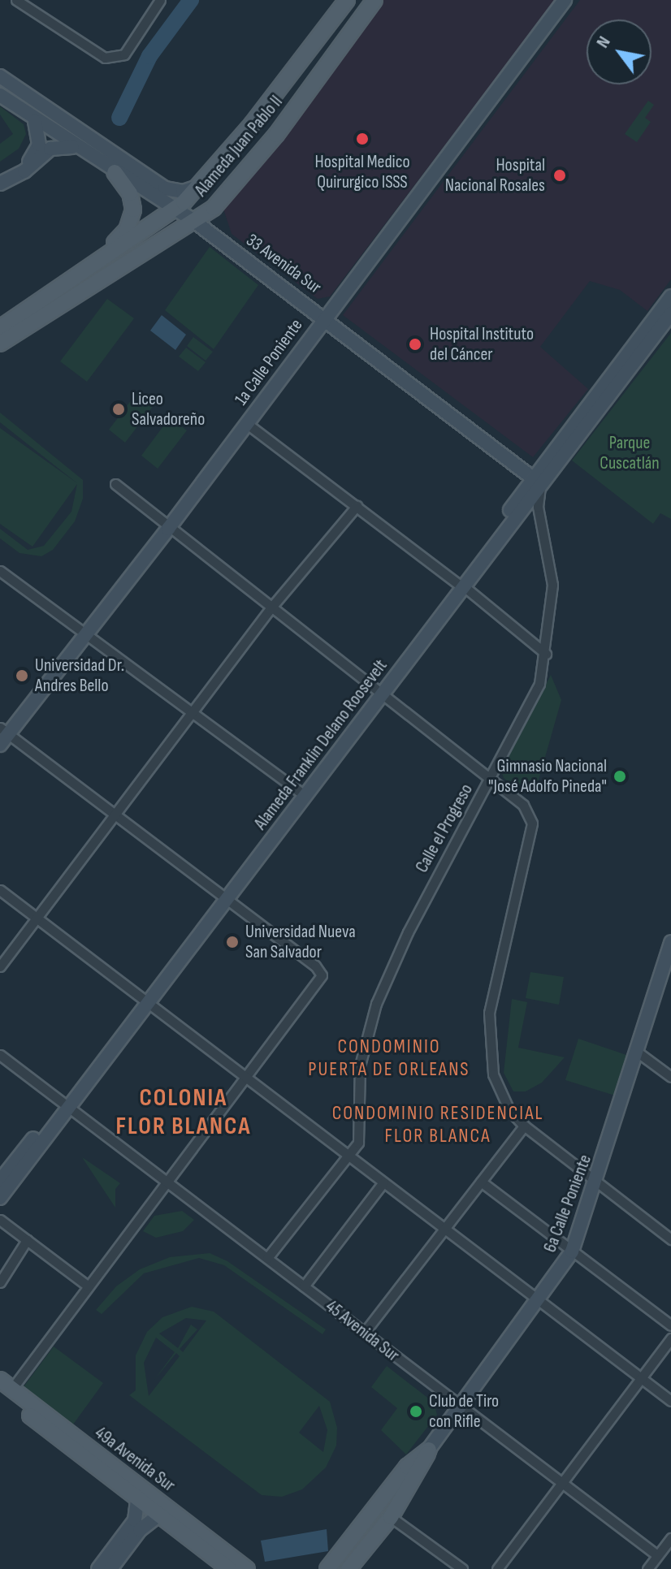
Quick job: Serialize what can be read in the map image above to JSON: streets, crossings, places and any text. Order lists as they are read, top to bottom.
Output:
{
  "streets": {
    "main road": ["Alameda Juan Pablo II", "49a Avenida Sur"],
    "street": [
      "33 Avenida Sur",
      "1a Calle Poniente",
      "Alameda Franklin Delano Roosevelt",
      "Calle el Progreso",
      "6a Calle Poniente",
      "45 Avenida Sur"
    ]
  },
  "crossings": [
    ["Alameda Juan Pablo II", "33 Avenida Sur"],
    ["33 Avenida Sur", "1a Calle Poniente"],
    ["33 Avenida Sur", "Alameda Franklin Delano Roosevelt"],
    ["33 Avenida Sur", "Calle el Progreso"],
    ["Alameda Franklin Delano Roosevelt", "Calle el Progreso"],
    ["Alameda Franklin Delano Roosevelt", "45 Avenida Sur"],
    ["6a Calle Poniente", "45 Avenida Sur"]
  ],
  "districts": ["CONDOMINIO PUERTA DE ORLEANS", "COLONIA FLOR BLANCA", "CONDOMINIO RESIDENCIAL FLOR BLANCA"],
  "parks": ["Parque Cuscatlán"],
  "places": [
    "Hospital Medico Quirurgico ISSS",
    "Hospital Nacional Rosales",
    "Hospital Instituto del Cáncer",
    "Liceo Salvadoreño",
    "Universidad Dr. Andres Bello",
    "Gimnasio Nacional \"José Adolfo Pineda\"",
    "Universidad Nueva San Salvador",
    "Club de Tiro con Rifle"
  ],
  "north": "top left"
}
